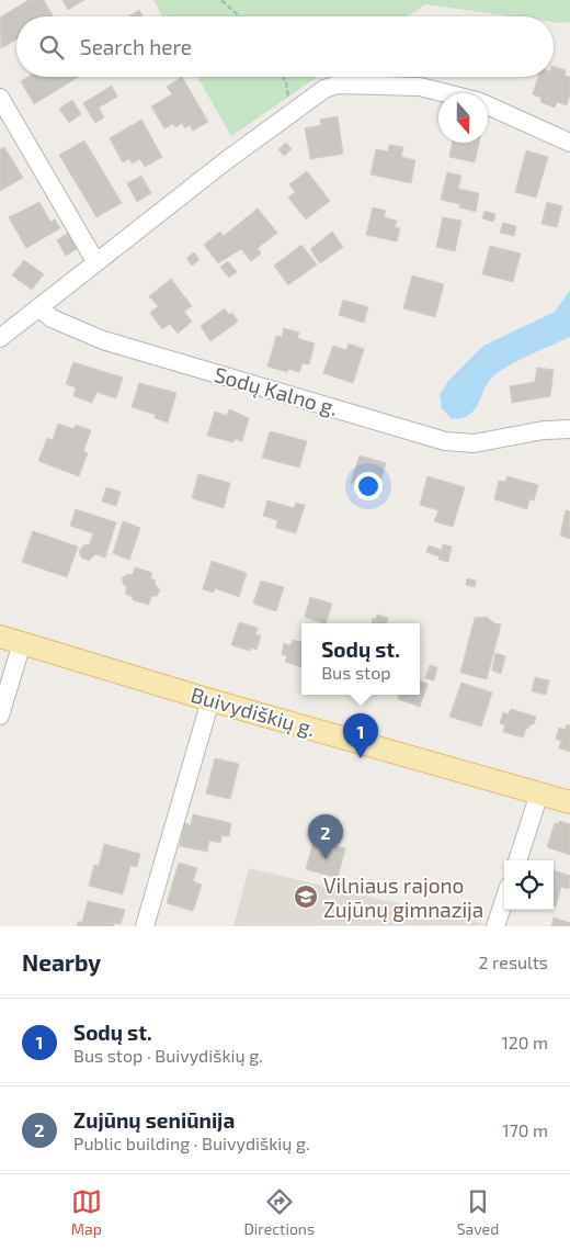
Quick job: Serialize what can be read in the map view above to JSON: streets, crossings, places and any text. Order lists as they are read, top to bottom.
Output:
{
  "streets": {
    "main road": ["Buivydiškių g."],
    "street": ["Sodų Kalno g."]
  },
  "places": {
    "school or university": ["Vilniaus rajono Zujūnų gimnazija"]
  },
  "north": "bottom",
  "page": {
    "search": "Search here",
    "popup": ["Sodų st.", "Bus stop"],
    "pins": ["1", "2"],
    "heading": ["Nearby", "2 results"],
    "list": [
      {
        "mark": "1",
        "name": "Sodų st.",
        "note": "Bus stop · Buivydiškių g.",
        "value": "120 m"
      },
      {
        "mark": "2",
        "name": "Zujūnų seniūnija",
        "note": "Public building · Buivydiškių g.",
        "value": "170 m"
      }
    ],
    "nav": ["Map", "Directions", "Saved"]
  }
}
